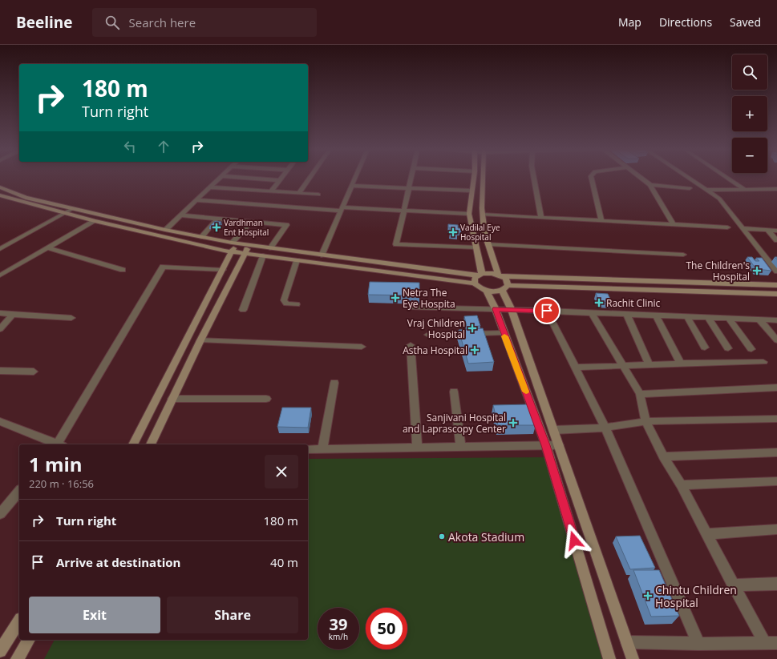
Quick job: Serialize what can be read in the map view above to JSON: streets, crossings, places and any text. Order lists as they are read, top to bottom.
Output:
{
  "places": {
    "health": [
      "Vardhman Ent Hospital",
      "Vadilal Eye Hospital",
      "The Children's Hospital",
      "Netra The Eye Hospita",
      "Rachit Clinic",
      "Vraj Children Hospital",
      "Astha Hospital",
      "Sanjivani Hospital and Laprascopy Center",
      "Chintu Children Hospital"
    ],
    "other": ["Akota Stadium"]
  },
  "page": {
    "header": "Beeline",
    "search": "Search here",
    "nav": ["Map", "Directions", "Saved"],
    "map_buttons": ["+", "−"],
    "turn": ["180 m", "Turn right"],
    "heading": ["1 min", "220 m · 16:56"],
    "list": [
      {
        "name": "Turn right",
        "value": "180 m"
      },
      {
        "name": "Arrive at destination",
        "value": "40 m"
      }
    ],
    "buttons": ["Exit", "Share"],
    "speed": "39 km/h",
    "limit": "50"
  }
}
